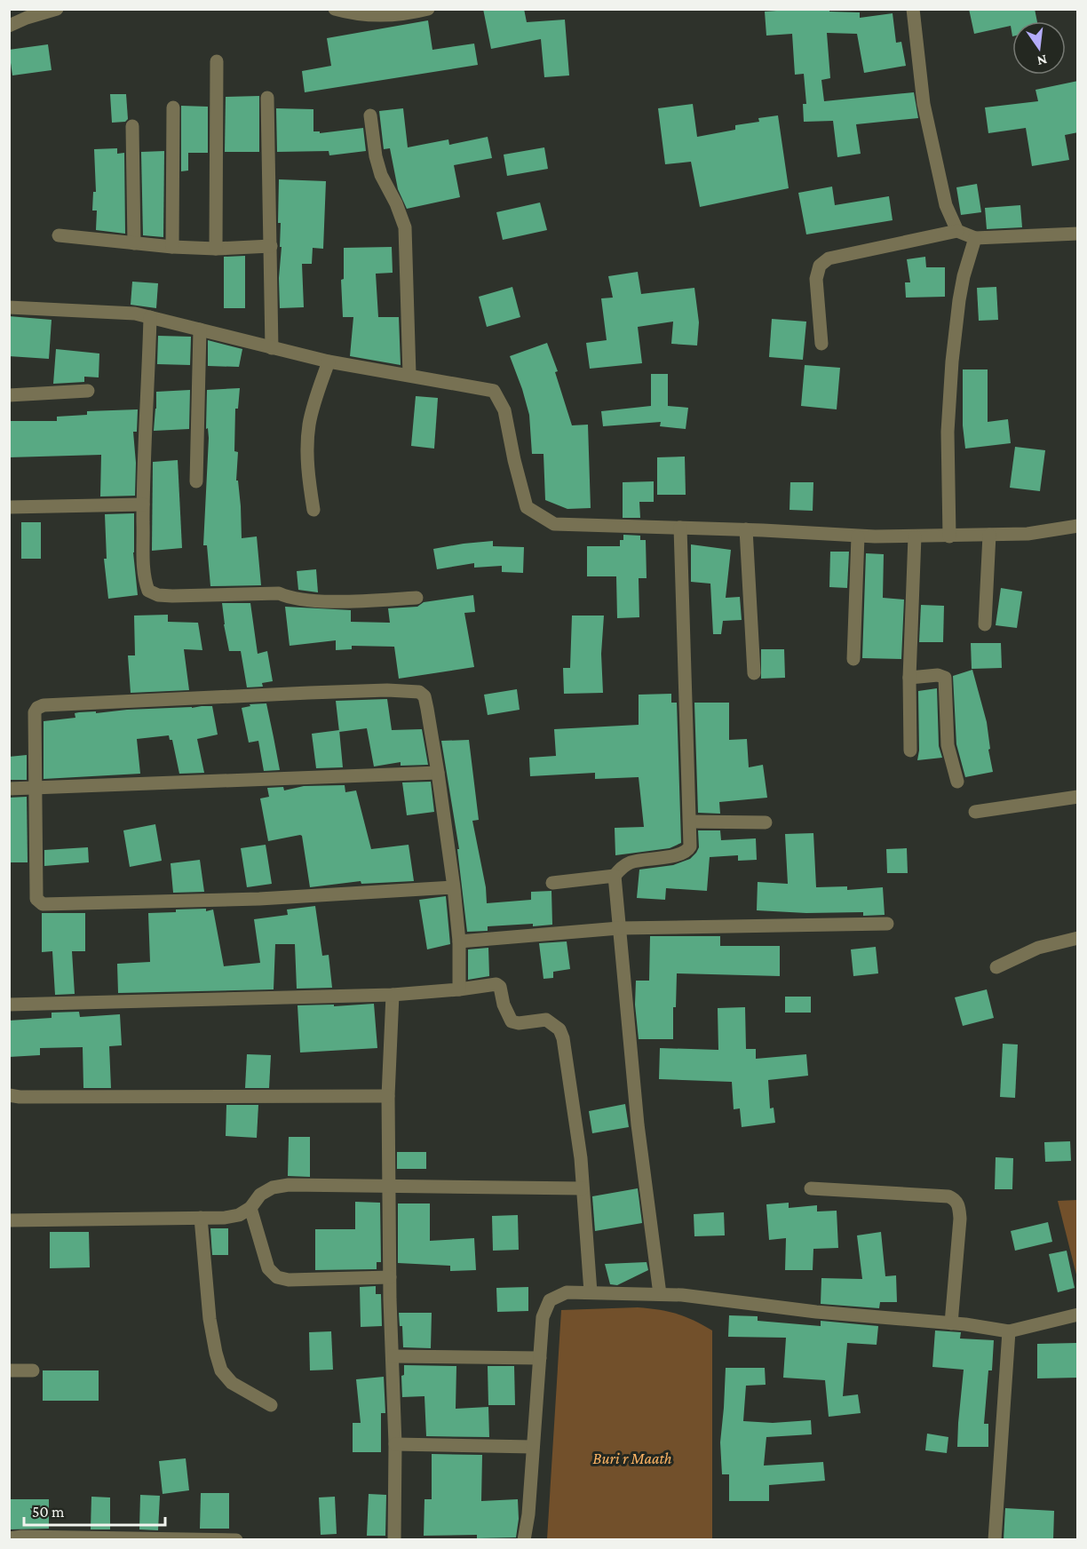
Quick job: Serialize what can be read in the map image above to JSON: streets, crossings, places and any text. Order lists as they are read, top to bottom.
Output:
{
  "parks": ["Buri r Maath"],
  "scale_bar": "50 m",
  "north": "bottom"
}
